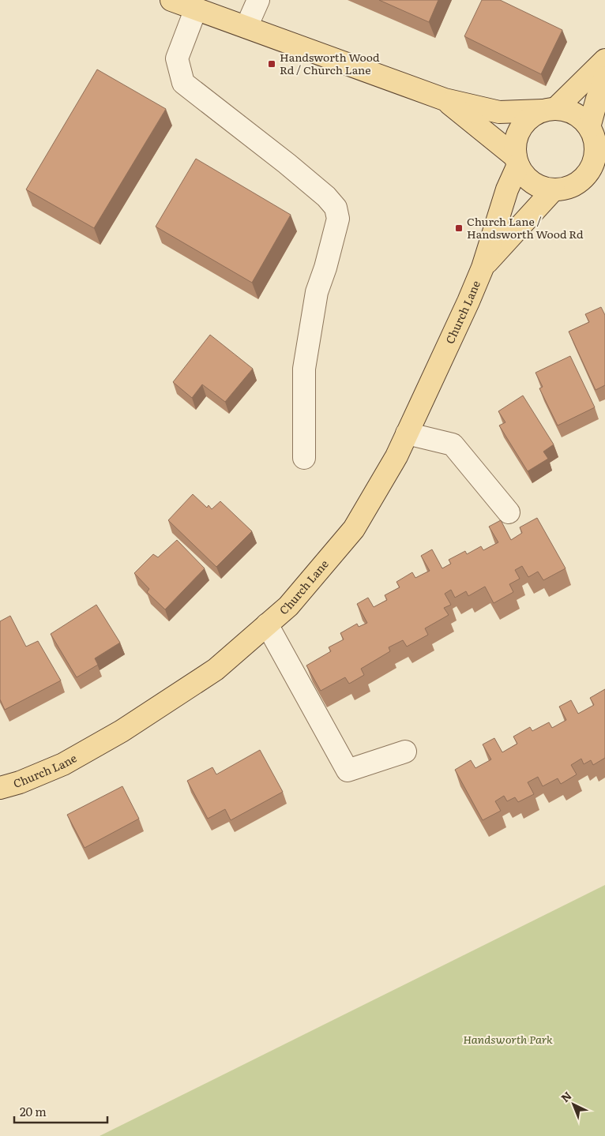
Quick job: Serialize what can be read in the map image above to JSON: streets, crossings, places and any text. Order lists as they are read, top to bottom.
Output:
{
  "streets": {
    "main road": ["Church Lane"]
  },
  "parks": ["Handsworth Park"],
  "places": {
    "transit": ["Handsworth Wood Rd / Church Lane", "Church Lane / Handsworth Wood Rd"]
  },
  "scale_bar": "20 m",
  "north": "top left"
}
